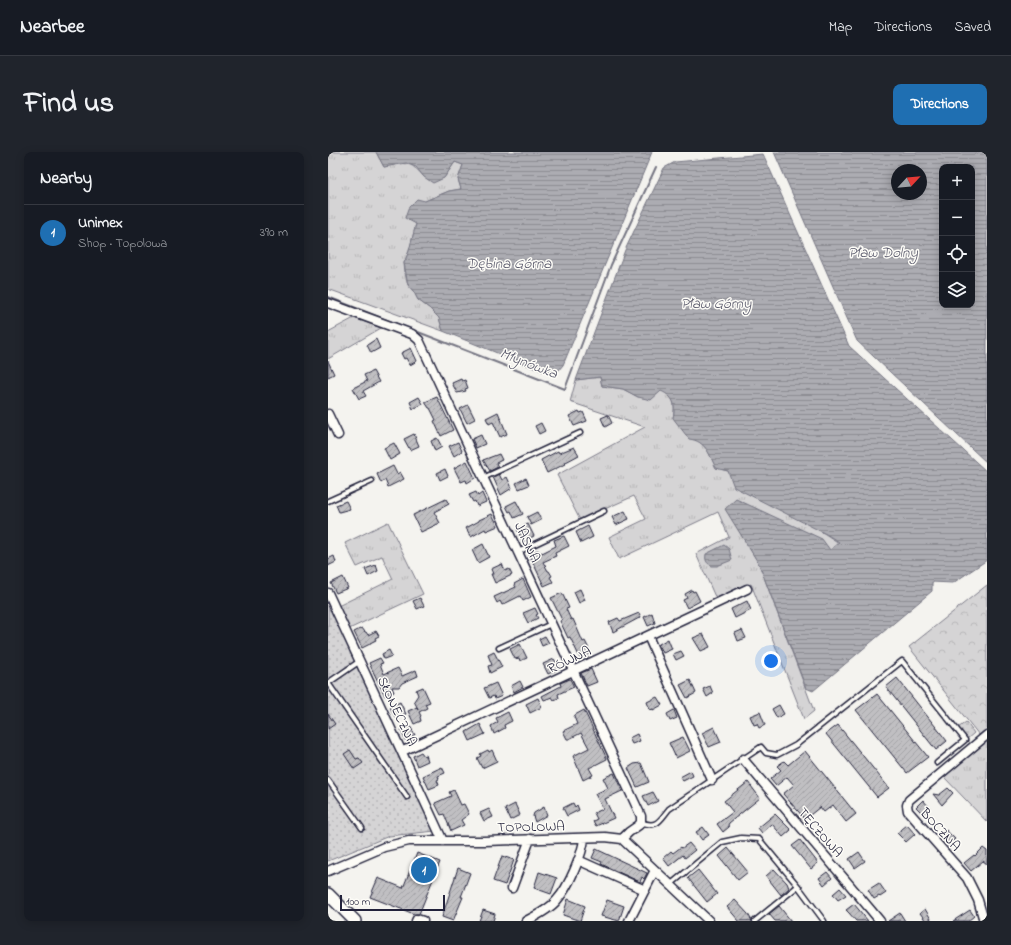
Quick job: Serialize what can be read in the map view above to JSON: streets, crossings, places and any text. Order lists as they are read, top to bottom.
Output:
{
  "streets": {
    "street": [
      "JASNA",
      "RÓWNA",
      "SŁONECZNA",
      "TOPOLOWA",
      "BOCZNA",
      "TĘCZOWA"
    ]
  },
  "crossings": [
    ["JASNA", "RÓWNA"],
    ["RÓWNA", "SŁONECZNA"],
    ["SŁONECZNA", "TOPOLOWA"]
  ],
  "water": [
    "Pław Dolny",
    "Dębina Górna",
    "Pław Górny",
    "Młynówka"
  ],
  "scale_bar": "100 m",
  "north": "top right",
  "page": {
    "header": "Nearbee",
    "nav": ["Map", "Directions", "Saved"],
    "title": "Find us",
    "buttons": "Directions",
    "heading": "Nearby",
    "map_buttons": ["+", "−"],
    "list": [
      {
        "mark": "1",
        "name": "Unimex",
        "note": "Shop · Topolowa",
        "value": "390 m"
      }
    ],
    "pins": "1",
    "scale": "100 m"
  }
}
